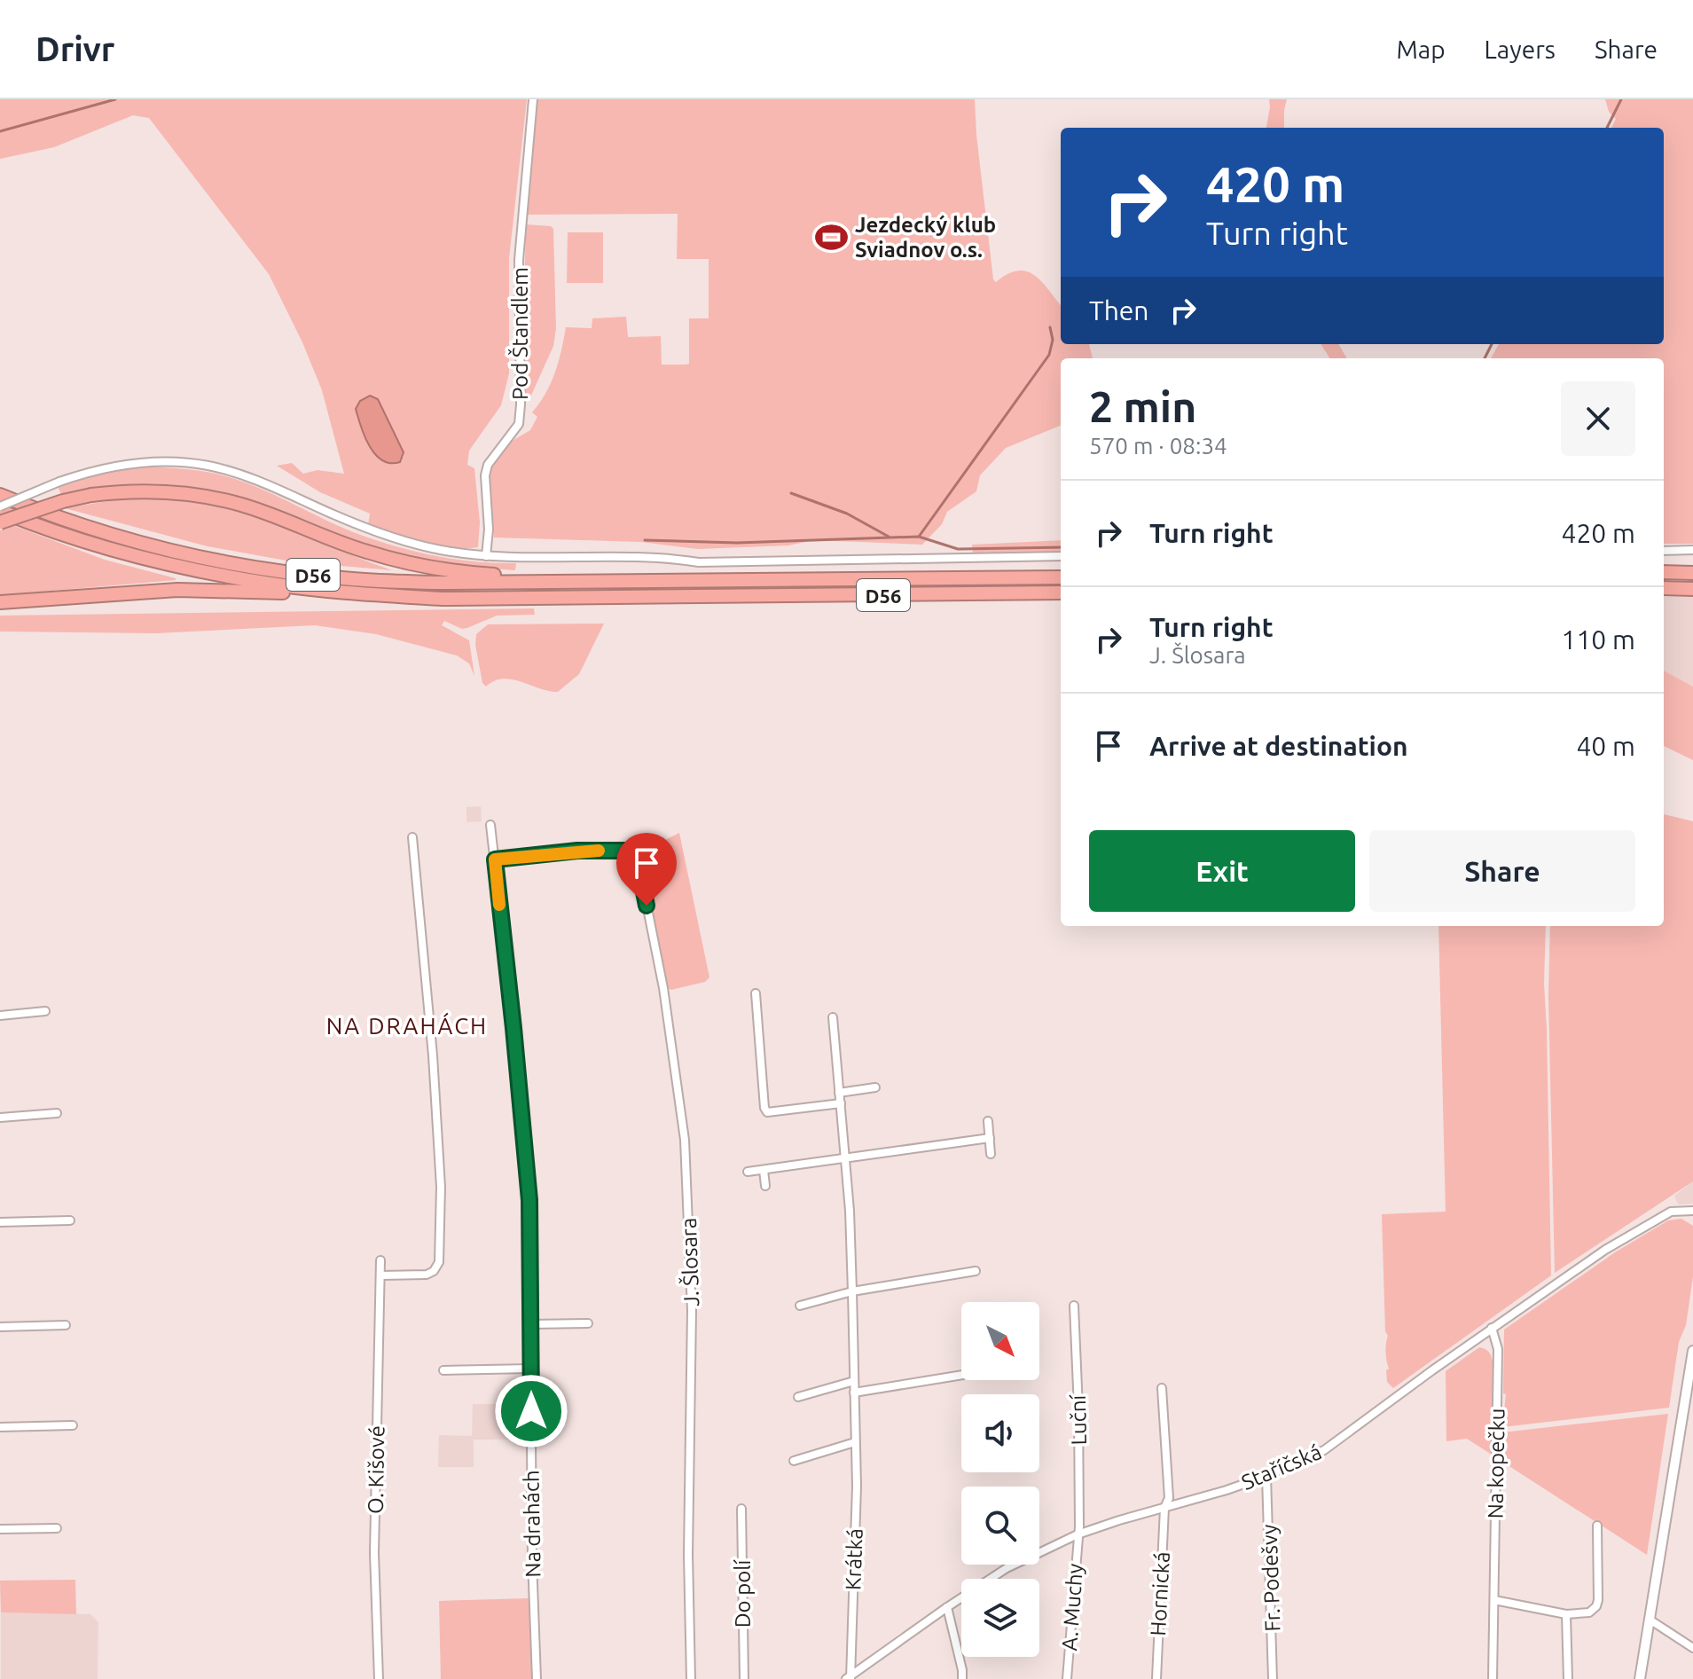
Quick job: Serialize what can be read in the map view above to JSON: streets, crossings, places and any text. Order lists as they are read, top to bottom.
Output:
{
  "streets": {
    "highway": ["D56"],
    "street": [
      "Pod Štandlem",
      "J. Šlosara",
      "Luční",
      "Na kopečku",
      "Staříčská",
      "O. Kišové",
      "Na drahách",
      "Krátká",
      "Fr. Podešvy",
      "Do polí",
      "Hornická",
      "A. Muchy"
    ]
  },
  "crossings": [
    ["J. Šlosara", "Na drahách"],
    ["Luční", "Staříčská"],
    ["Luční", "A. Muchy"],
    ["Na kopečku", "Staříčská"],
    ["Staříčská", "Krátká"],
    ["Staříčská", "Fr. Podešvy"],
    ["Staříčská", "Hornická"],
    ["Staříčská", "A. Muchy"]
  ],
  "districts": ["NA DRAHÁCH"],
  "places": {
    "sports": ["Jezdecký klub Sviadnov o.s."]
  },
  "north": "bottom right",
  "page": {
    "header": "Drivr",
    "nav": ["Map", "Layers", "Share"],
    "turn": ["420 m", "Turn right"],
    "then": "Then",
    "heading": ["2 min", "570 m · 08:34"],
    "list": [
      {
        "name": "Turn right",
        "value": "420 m"
      },
      {
        "name": "Turn right",
        "note": "J. Šlosara",
        "value": "110 m"
      },
      {
        "name": "Arrive at destination",
        "value": "40 m"
      }
    ],
    "buttons": ["Exit", "Share"]
  }
}
